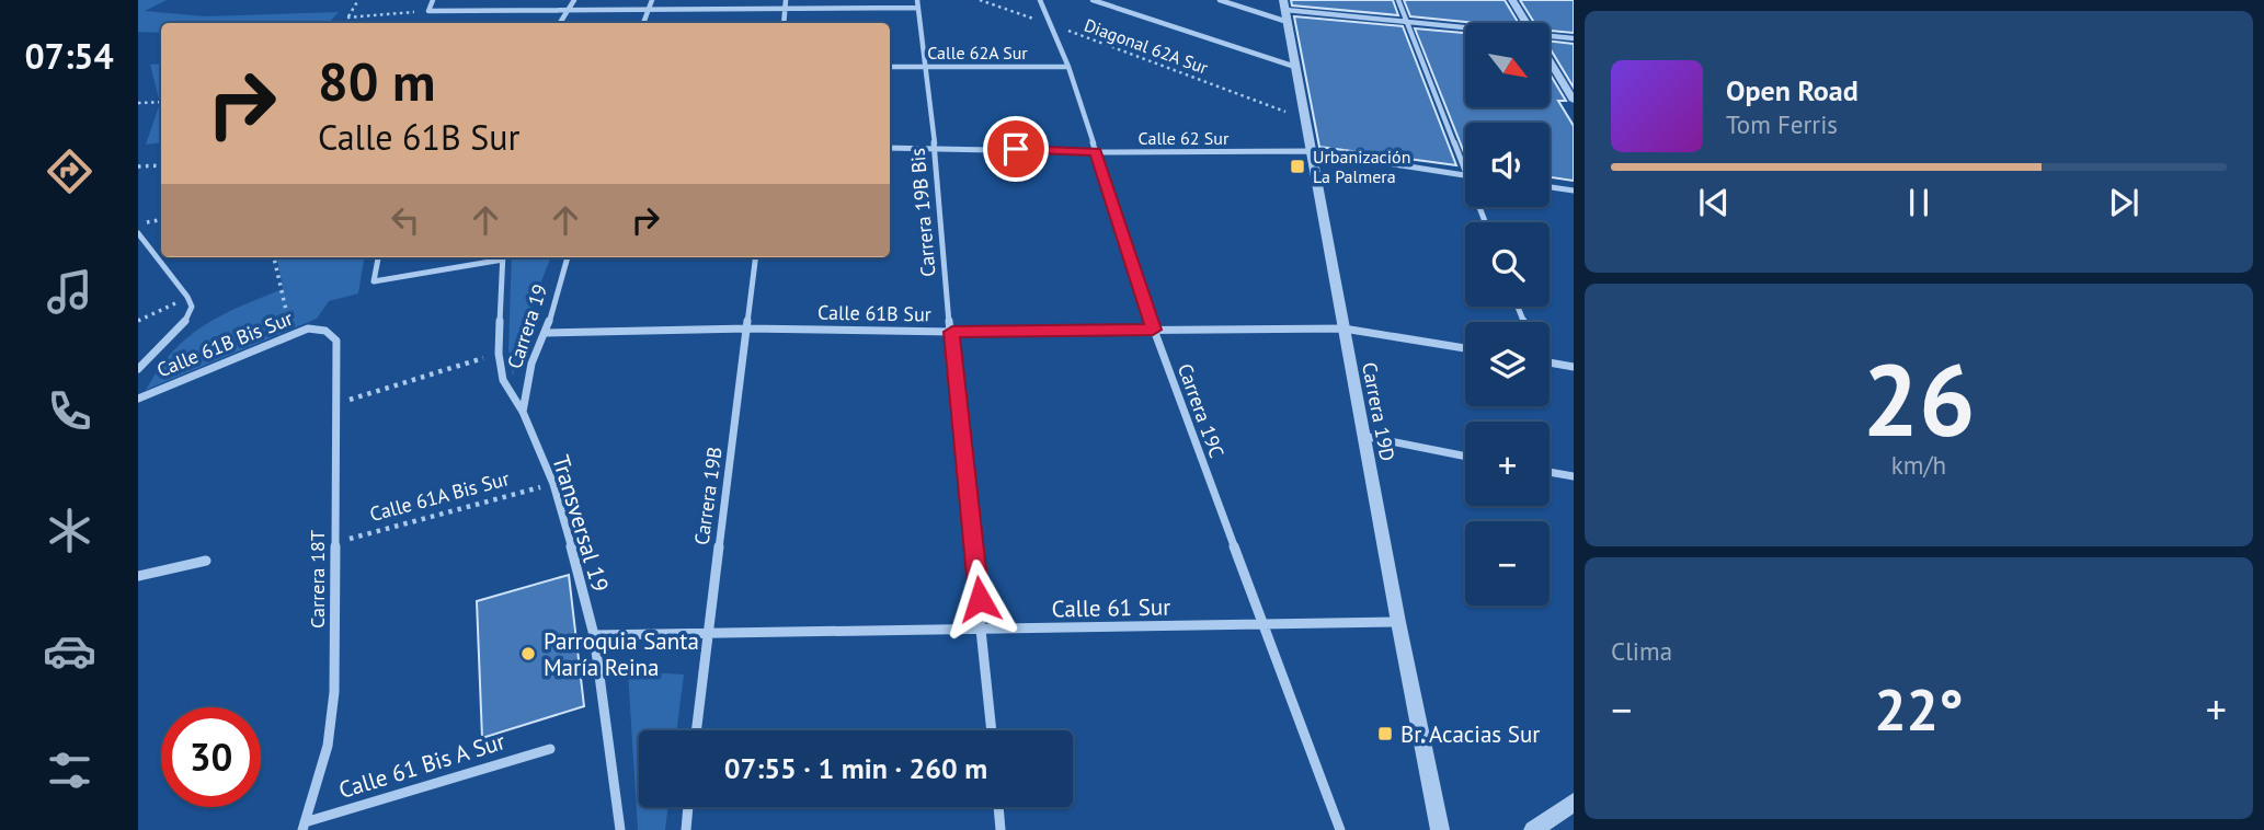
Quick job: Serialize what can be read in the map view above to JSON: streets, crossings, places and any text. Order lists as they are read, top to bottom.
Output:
{
  "streets": {
    "street": [
      "Calle 62A Sur",
      "Calle 62 Sur",
      "Carrera 19B Bis",
      "Calle 61B Sur",
      "Carrera 19",
      "Calle 61B Bis Sur",
      "Carrera 19C",
      "Carrera 19D",
      "Carrera 19B",
      "Transversal 19",
      "Carrera 18T",
      "Calle 61 Sur",
      "Calle 61 Bis A Sur"
    ],
    "path": ["Diagonal 62A Sur", "Calle 61A Bis Sur"]
  },
  "crossings": [
    ["Diagonal 62A Sur", "Carrera 19C"],
    ["Diagonal 62A Sur", "Carrera 19D"],
    ["Calle 62A Sur", "Carrera 19B Bis"],
    ["Calle 62A Sur", "Carrera 19C"],
    ["Calle 62 Sur", "Carrera 19B Bis"],
    ["Calle 62 Sur", "Carrera 19C"],
    ["Calle 62 Sur", "Carrera 19D"],
    ["Carrera 19B Bis", "Calle 61B Sur"],
    ["Carrera 19B Bis", "Calle 61 Sur"],
    ["Calle 61B Sur", "Carrera 19"],
    ["Calle 61B Sur", "Carrera 19C"],
    ["Calle 61B Sur", "Carrera 19D"],
    ["Calle 61B Sur", "Carrera 19B"],
    ["Carrera 19", "Transversal 19"],
    ["Calle 61B Bis Sur", "Carrera 18T"],
    ["Carrera 19C", "Calle 61 Sur"],
    ["Carrera 19D", "Calle 61 Sur"],
    ["Calle 61A Bis Sur", "Transversal 19"],
    ["Calle 61A Bis Sur", "Carrera 18T"],
    ["Carrera 19B", "Calle 61 Sur"],
    ["Transversal 19", "Calle 61 Sur"],
    ["Carrera 18T", "Calle 61 Bis A Sur"]
  ],
  "places": {
    "transit": ["Urbanización La Palmera", "Br. Acacias Sur"],
    "other": ["Parroquia Santa María Reina"]
  },
  "north": "bottom right",
  "page": {
    "tabs": "07:54",
    "map_buttons": ["+", "−"],
    "turn": ["80 m", "Calle 61B Sur"],
    "song": ["Open Road", "Tom Ferris"],
    "tile": [
      ["26", "km/h"],
      "Clima"
    ],
    "heat": ["−", "22°", "+"],
    "limit": "30",
    "trip": "07:55 · 1 min · 260 m"
  }
}
